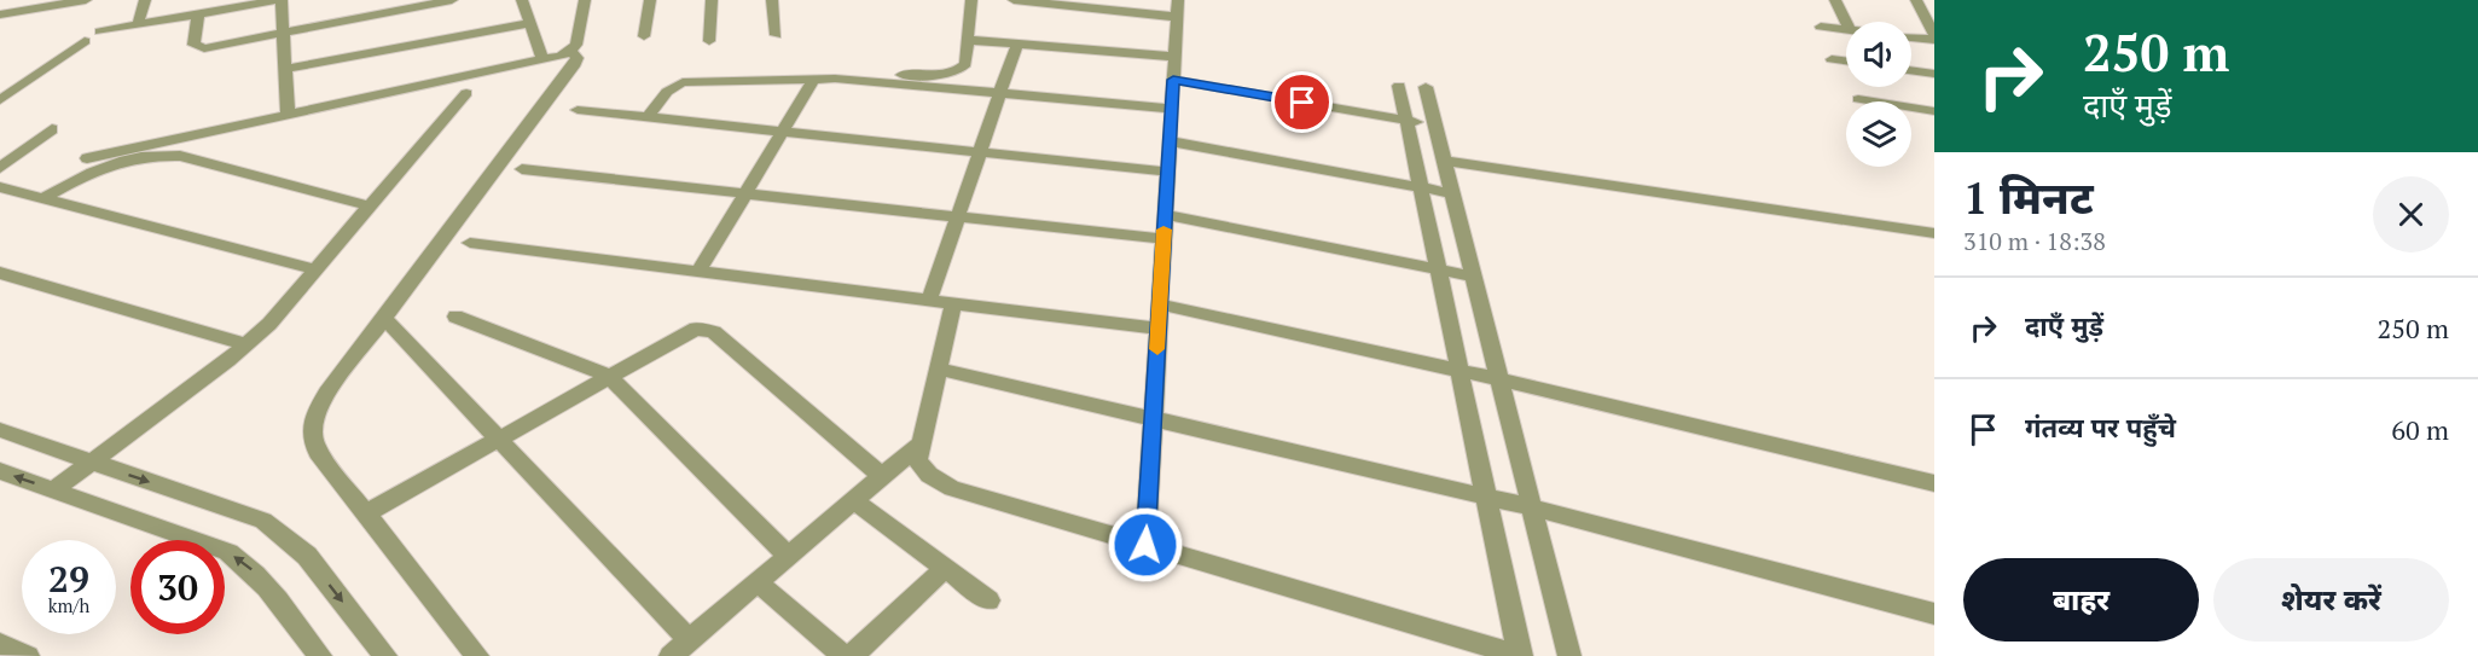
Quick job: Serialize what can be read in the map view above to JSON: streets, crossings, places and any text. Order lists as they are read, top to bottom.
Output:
{
  "page": {
    "turn": ["250 m", "दाएँ मुड़ें"],
    "heading": ["1 मिनट", "310 m · 18:38"],
    "list": [
      {
        "name": "दाएँ मुड़ें",
        "value": "250 m"
      },
      {
        "name": "गंतव्य पर पहुँचे",
        "value": "60 m"
      }
    ],
    "speed": "29 km/h",
    "limit": "30",
    "buttons": ["बाहर", "शेयर करें"]
  }
}
